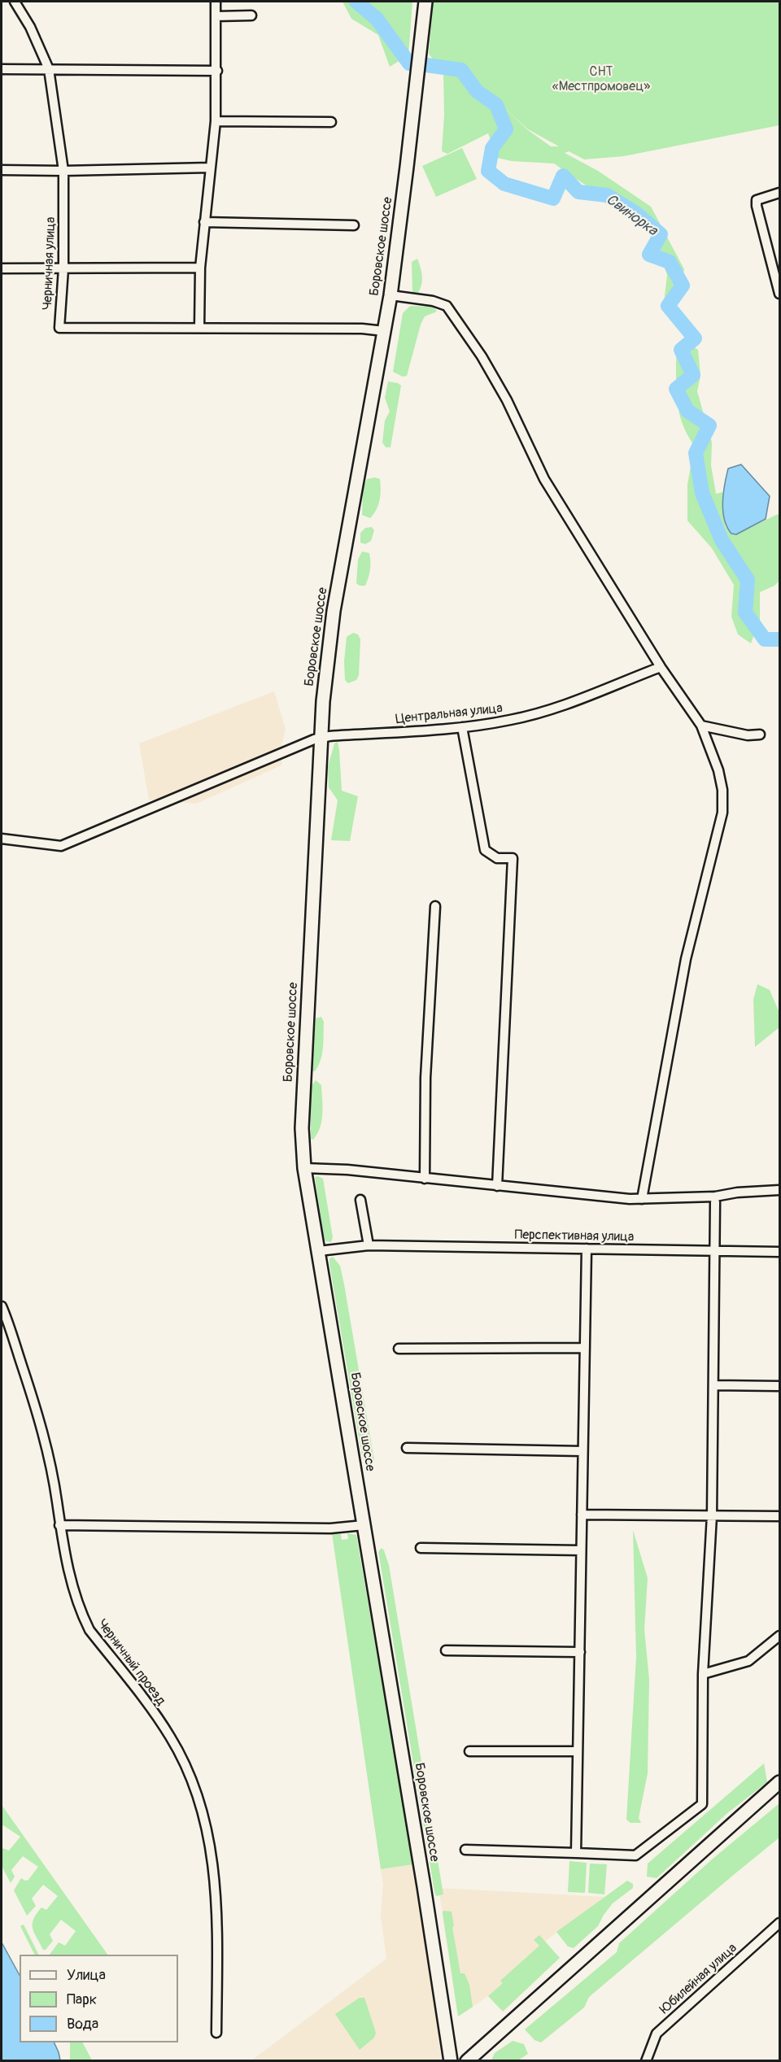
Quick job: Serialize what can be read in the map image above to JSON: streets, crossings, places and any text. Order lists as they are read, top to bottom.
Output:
{
  "streets": {
    "main road": ["Боровское шоссе"],
    "street": [
      "Черничная улица",
      "Центральная улица",
      "Перспективная улица",
      "Черничный проезд",
      "Юбилейная улица"
    ]
  },
  "crossings": [
    ["Боровское шоссе", "Черничная улица"],
    ["Боровское шоссе", "Центральная улица"],
    ["Боровское шоссе", "Перспективная улица"]
  ],
  "water": ["Свинорка"],
  "parks": ["СНТ «Местпромовец»"],
  "legend": ["Улица", "Парк", "Вода"]
}
